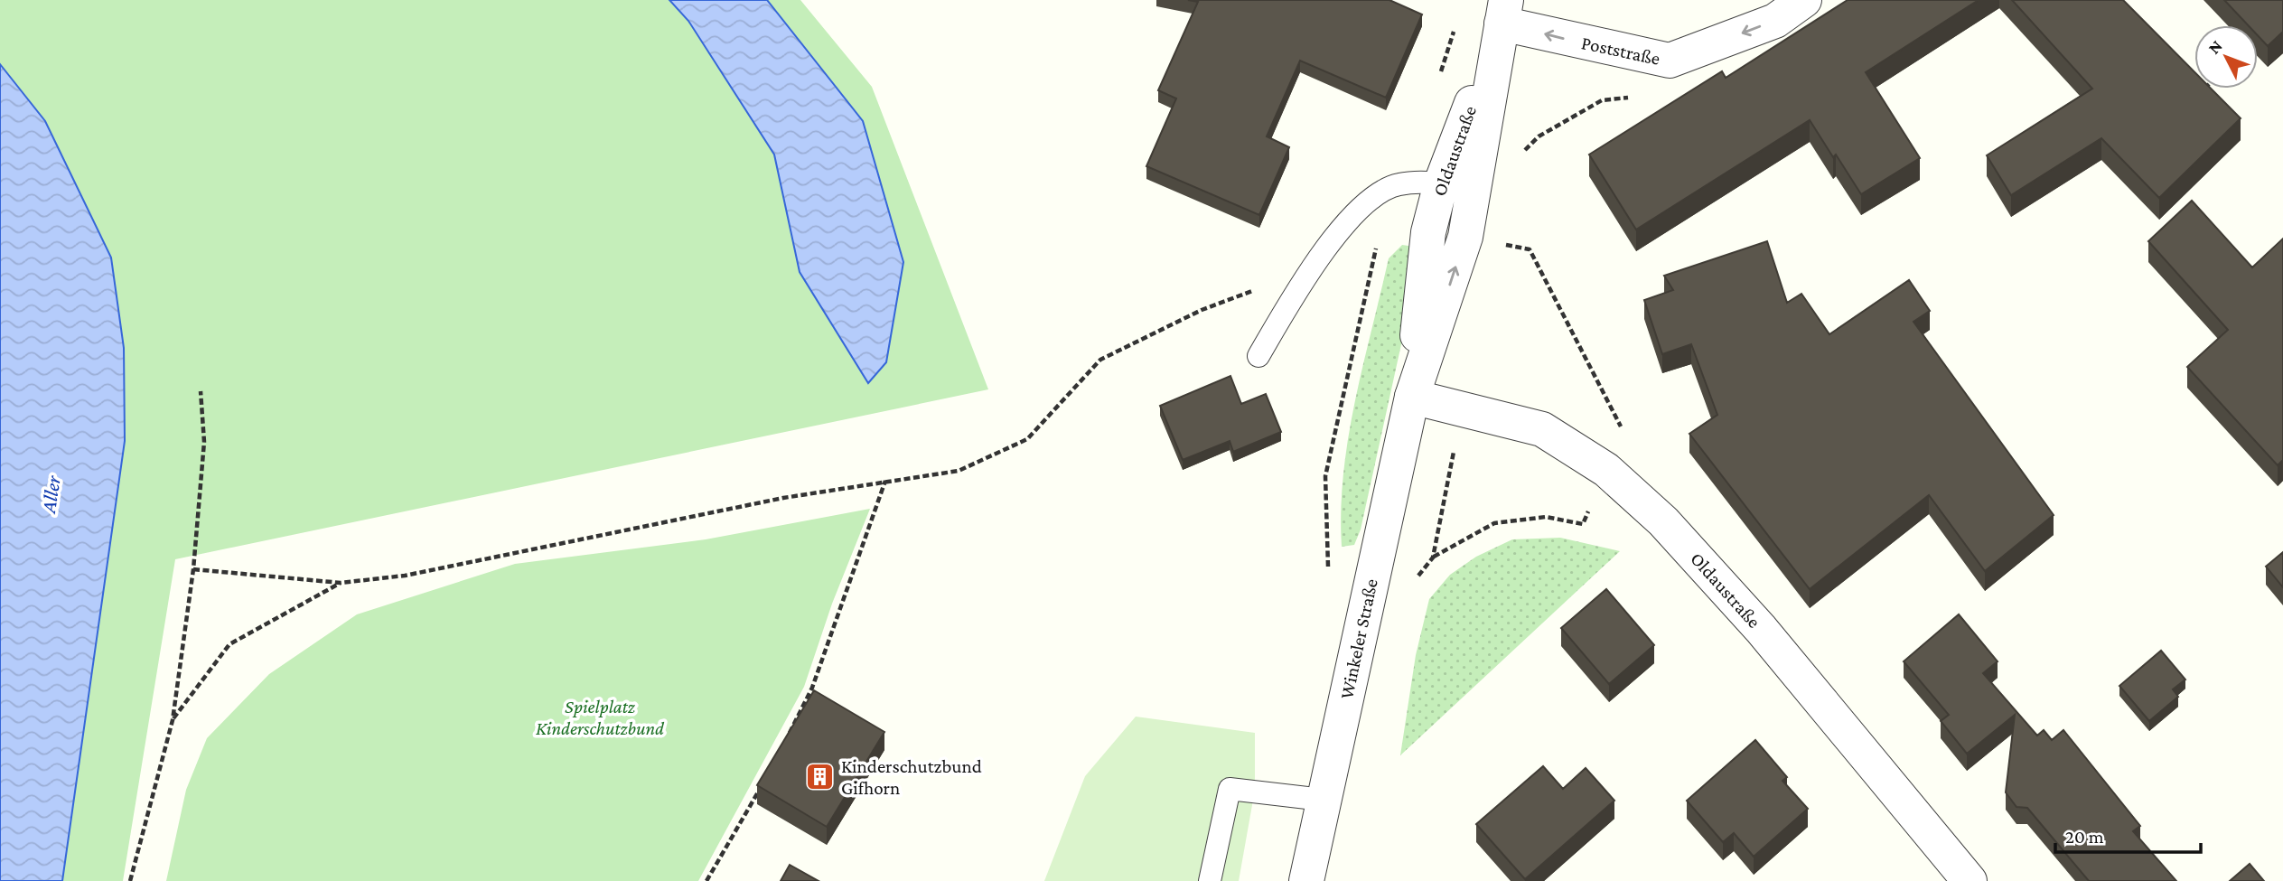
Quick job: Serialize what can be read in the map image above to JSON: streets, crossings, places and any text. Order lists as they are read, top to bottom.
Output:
{
  "streets": {
    "street": ["Poststraße", "Oldaustraße", "Winkeler Straße"]
  },
  "crossings": [
    ["Poststraße", "Oldaustraße"],
    ["Oldaustraße", "Winkeler Straße"]
  ],
  "one_way": ["Poststraße"],
  "water": ["Aller"],
  "parks": ["Spielplatz Kinderschutzbund"],
  "places": {
    "building": ["Kinderschutzbund Gifhorn"]
  },
  "scale_bar": "20 m",
  "north": "top left"
}
